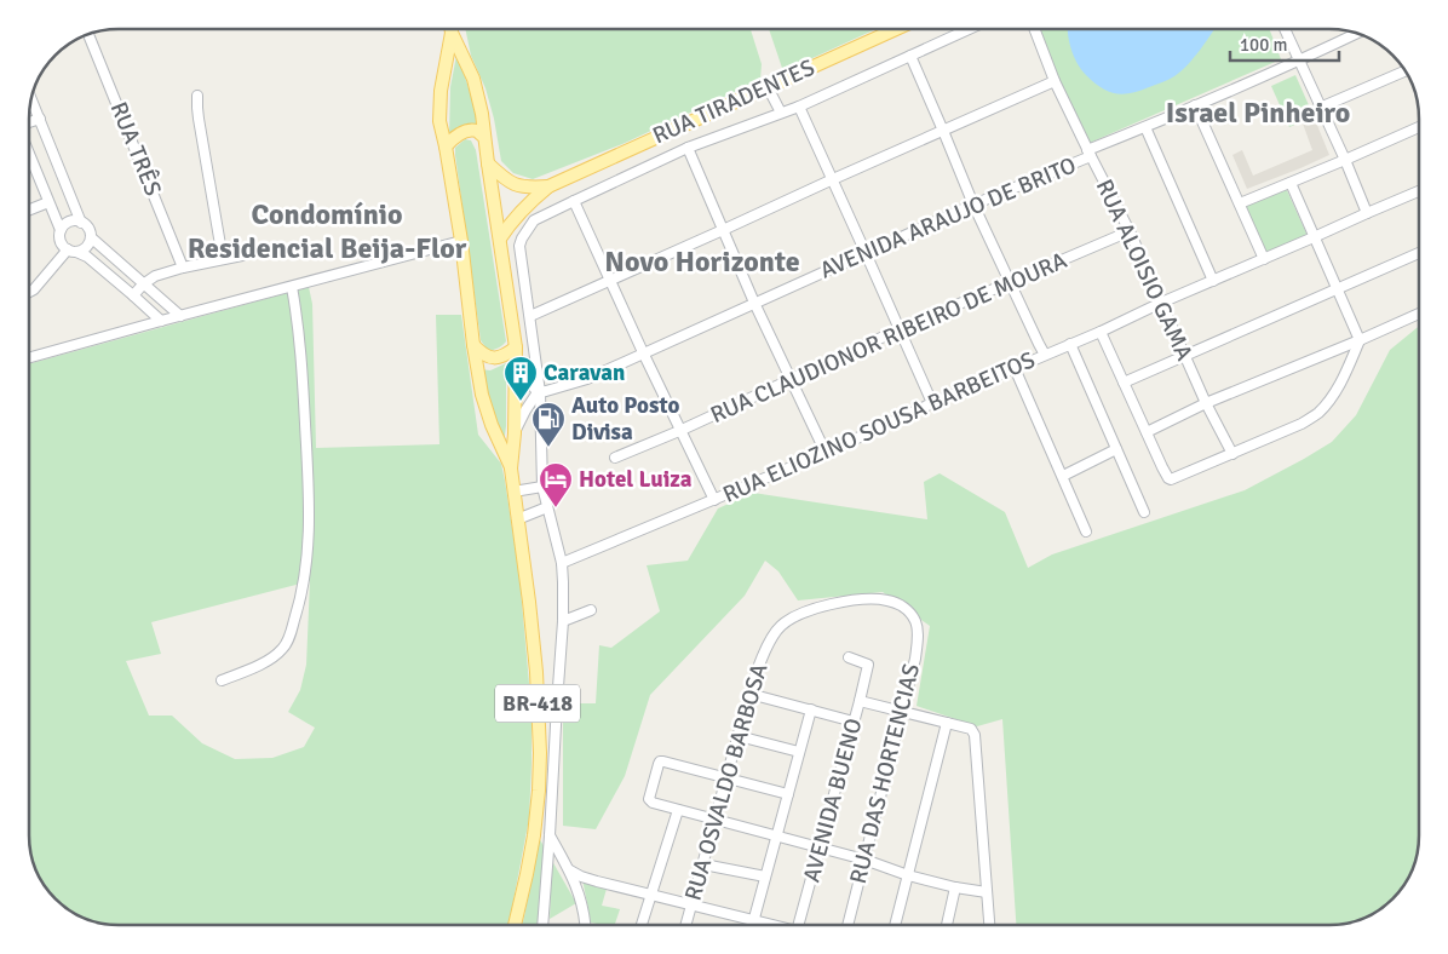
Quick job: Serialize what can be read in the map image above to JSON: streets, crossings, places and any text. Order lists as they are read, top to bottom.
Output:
{
  "streets": {
    "main road": ["RUA TIRADENTES", "BR-418"],
    "street": [
      "RUA TRÊS",
      "AVENIDA ARAUJO DE BRITO",
      "RUA ALOISIO GAMA",
      "RUA CLAUDIONOR RIBEIRO DE MOURA",
      "RUA ELIOZINO SOUSA BARBEITOS",
      "RUA DAS HORTENCIAS",
      "RUA OSVALDO BARBOSA",
      "AVENIDA BUENO"
    ]
  },
  "crossings": [
    ["RUA TIRADENTES", "BR-418"],
    ["AVENIDA ARAUJO DE BRITO", "RUA ALOISIO GAMA"],
    ["RUA ALOISIO GAMA", "RUA CLAUDIONOR RIBEIRO DE MOURA"],
    ["RUA ALOISIO GAMA", "RUA ELIOZINO SOUSA BARBEITOS"],
    ["RUA DAS HORTENCIAS", "RUA OSVALDO BARBOSA"]
  ],
  "districts": ["Israel Pinheiro", "Condomínio Residencial Beija-Flor", "Novo Horizonte"],
  "places": {
    "building": ["Caravan"],
    "fuel station": ["Auto Posto Divisa"],
    "hotel": ["Hotel Luiza"]
  },
  "scale_bar": "100 m"
}
